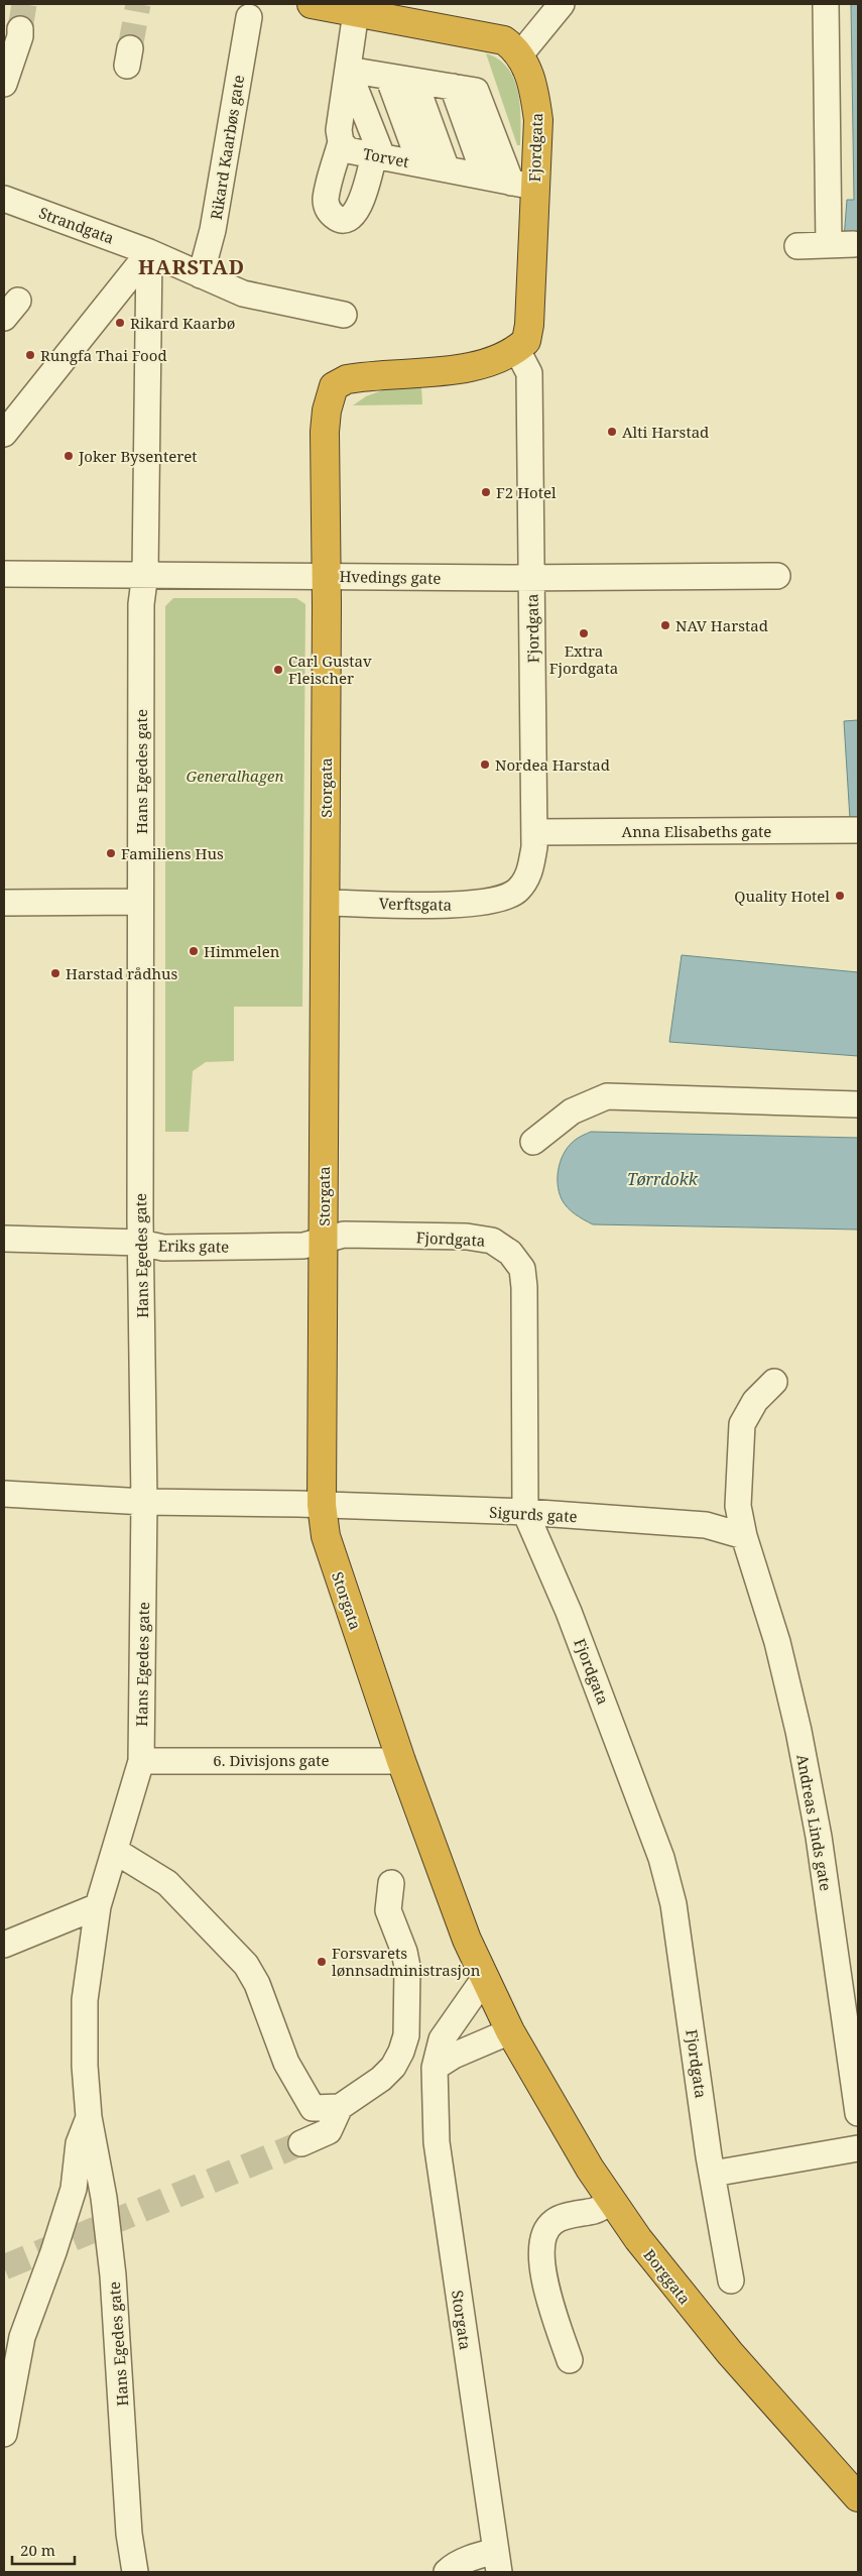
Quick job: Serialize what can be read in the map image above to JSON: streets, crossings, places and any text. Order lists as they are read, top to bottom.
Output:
{
  "streets": {
    "highway": ["Fjordgata", "Storgata", "Borggata"],
    "street": [
      "Rikard Kaarbøs gate",
      "Torvet",
      "Strandgata",
      "Hvedings gate",
      "Hans Egedes gate",
      "Anna Elisabeths gate",
      "Verftsgata",
      "Eriks gate",
      "Sigurds gate",
      "6. Divisjons gate",
      "Andreas Linds gate"
    ]
  },
  "crossings": [
    ["Rikard Kaarbøs gate", "Strandgata"],
    ["Fjordgata", "Torvet"],
    ["Fjordgata", "Hvedings gate"],
    ["Fjordgata", "Storgata"],
    ["Fjordgata", "Anna Elisabeths gate"],
    ["Fjordgata", "Verftsgata"],
    ["Fjordgata", "Eriks gate"],
    ["Fjordgata", "Sigurds gate"],
    ["Strandgata", "Hans Egedes gate"],
    ["Hvedings gate", "Hans Egedes gate"],
    ["Hvedings gate", "Storgata"],
    ["Hans Egedes gate", "Eriks gate"],
    ["Hans Egedes gate", "Sigurds gate"],
    ["Hans Egedes gate", "6. Divisjons gate"],
    ["Storgata", "Verftsgata"],
    ["Storgata", "Eriks gate"],
    ["Storgata", "Sigurds gate"],
    ["Storgata", "6. Divisjons gate"],
    ["Storgata", "Borggata"],
    ["Sigurds gate", "Andreas Linds gate"]
  ],
  "districts": ["HARSTAD"],
  "water": ["Tørrdokk"],
  "parks": ["Generalhagen"],
  "places": [
    "Rikard Kaarbø",
    "Rungfa Thai Food",
    "Alti Harstad",
    "Joker Bysenteret",
    "F2 Hotel",
    "NAV Harstad",
    "Extra Fjordgata",
    "Carl Gustav Fleischer",
    "Nordea Harstad",
    "Familiens Hus",
    "Quality Hotel",
    "Himmelen",
    "Harstad rådhus",
    "Forsvarets lønnsadministrasjon"
  ],
  "scale_bar": "20 m"
}
